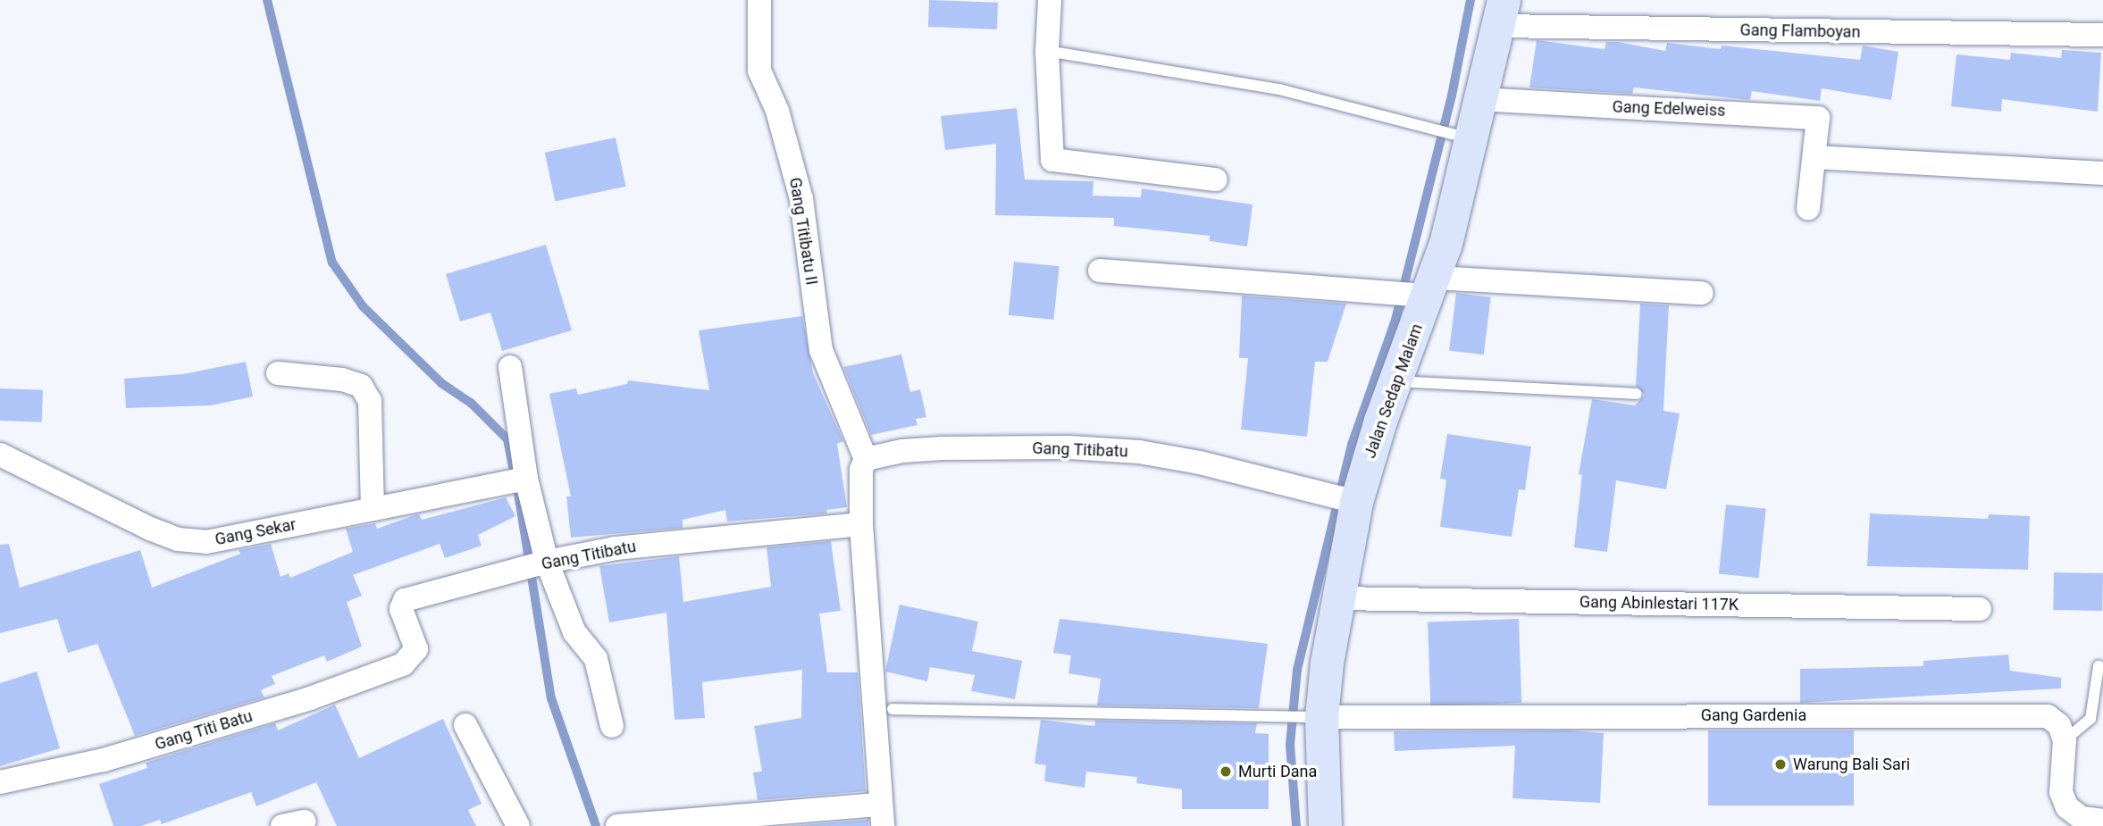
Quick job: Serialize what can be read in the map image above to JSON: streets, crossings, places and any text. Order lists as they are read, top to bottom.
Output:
{
  "streets": {
    "street": [
      "Gang Flamboyan",
      "Gang Edelweiss",
      "Gang Titibatu II",
      "Jalan Sedap Malam",
      "Gang Titibatu",
      "Gang Sekar",
      "Gang Abinlestari 117K",
      "Gang Gardenia",
      "Gang Titi Batu"
    ]
  },
  "crossings": [
    ["Gang Flamboyan", "Jalan Sedap Malam"],
    ["Gang Edelweiss", "Jalan Sedap Malam"],
    ["Gang Titibatu II", "Gang Titibatu"],
    ["Jalan Sedap Malam", "Gang Titibatu"],
    ["Jalan Sedap Malam", "Gang Abinlestari 117K"],
    ["Jalan Sedap Malam", "Gang Gardenia"],
    ["Gang Titibatu", "Gang Titi Batu"]
  ],
  "places": ["Warung Bali Sari", "Murti Dana"]
}
